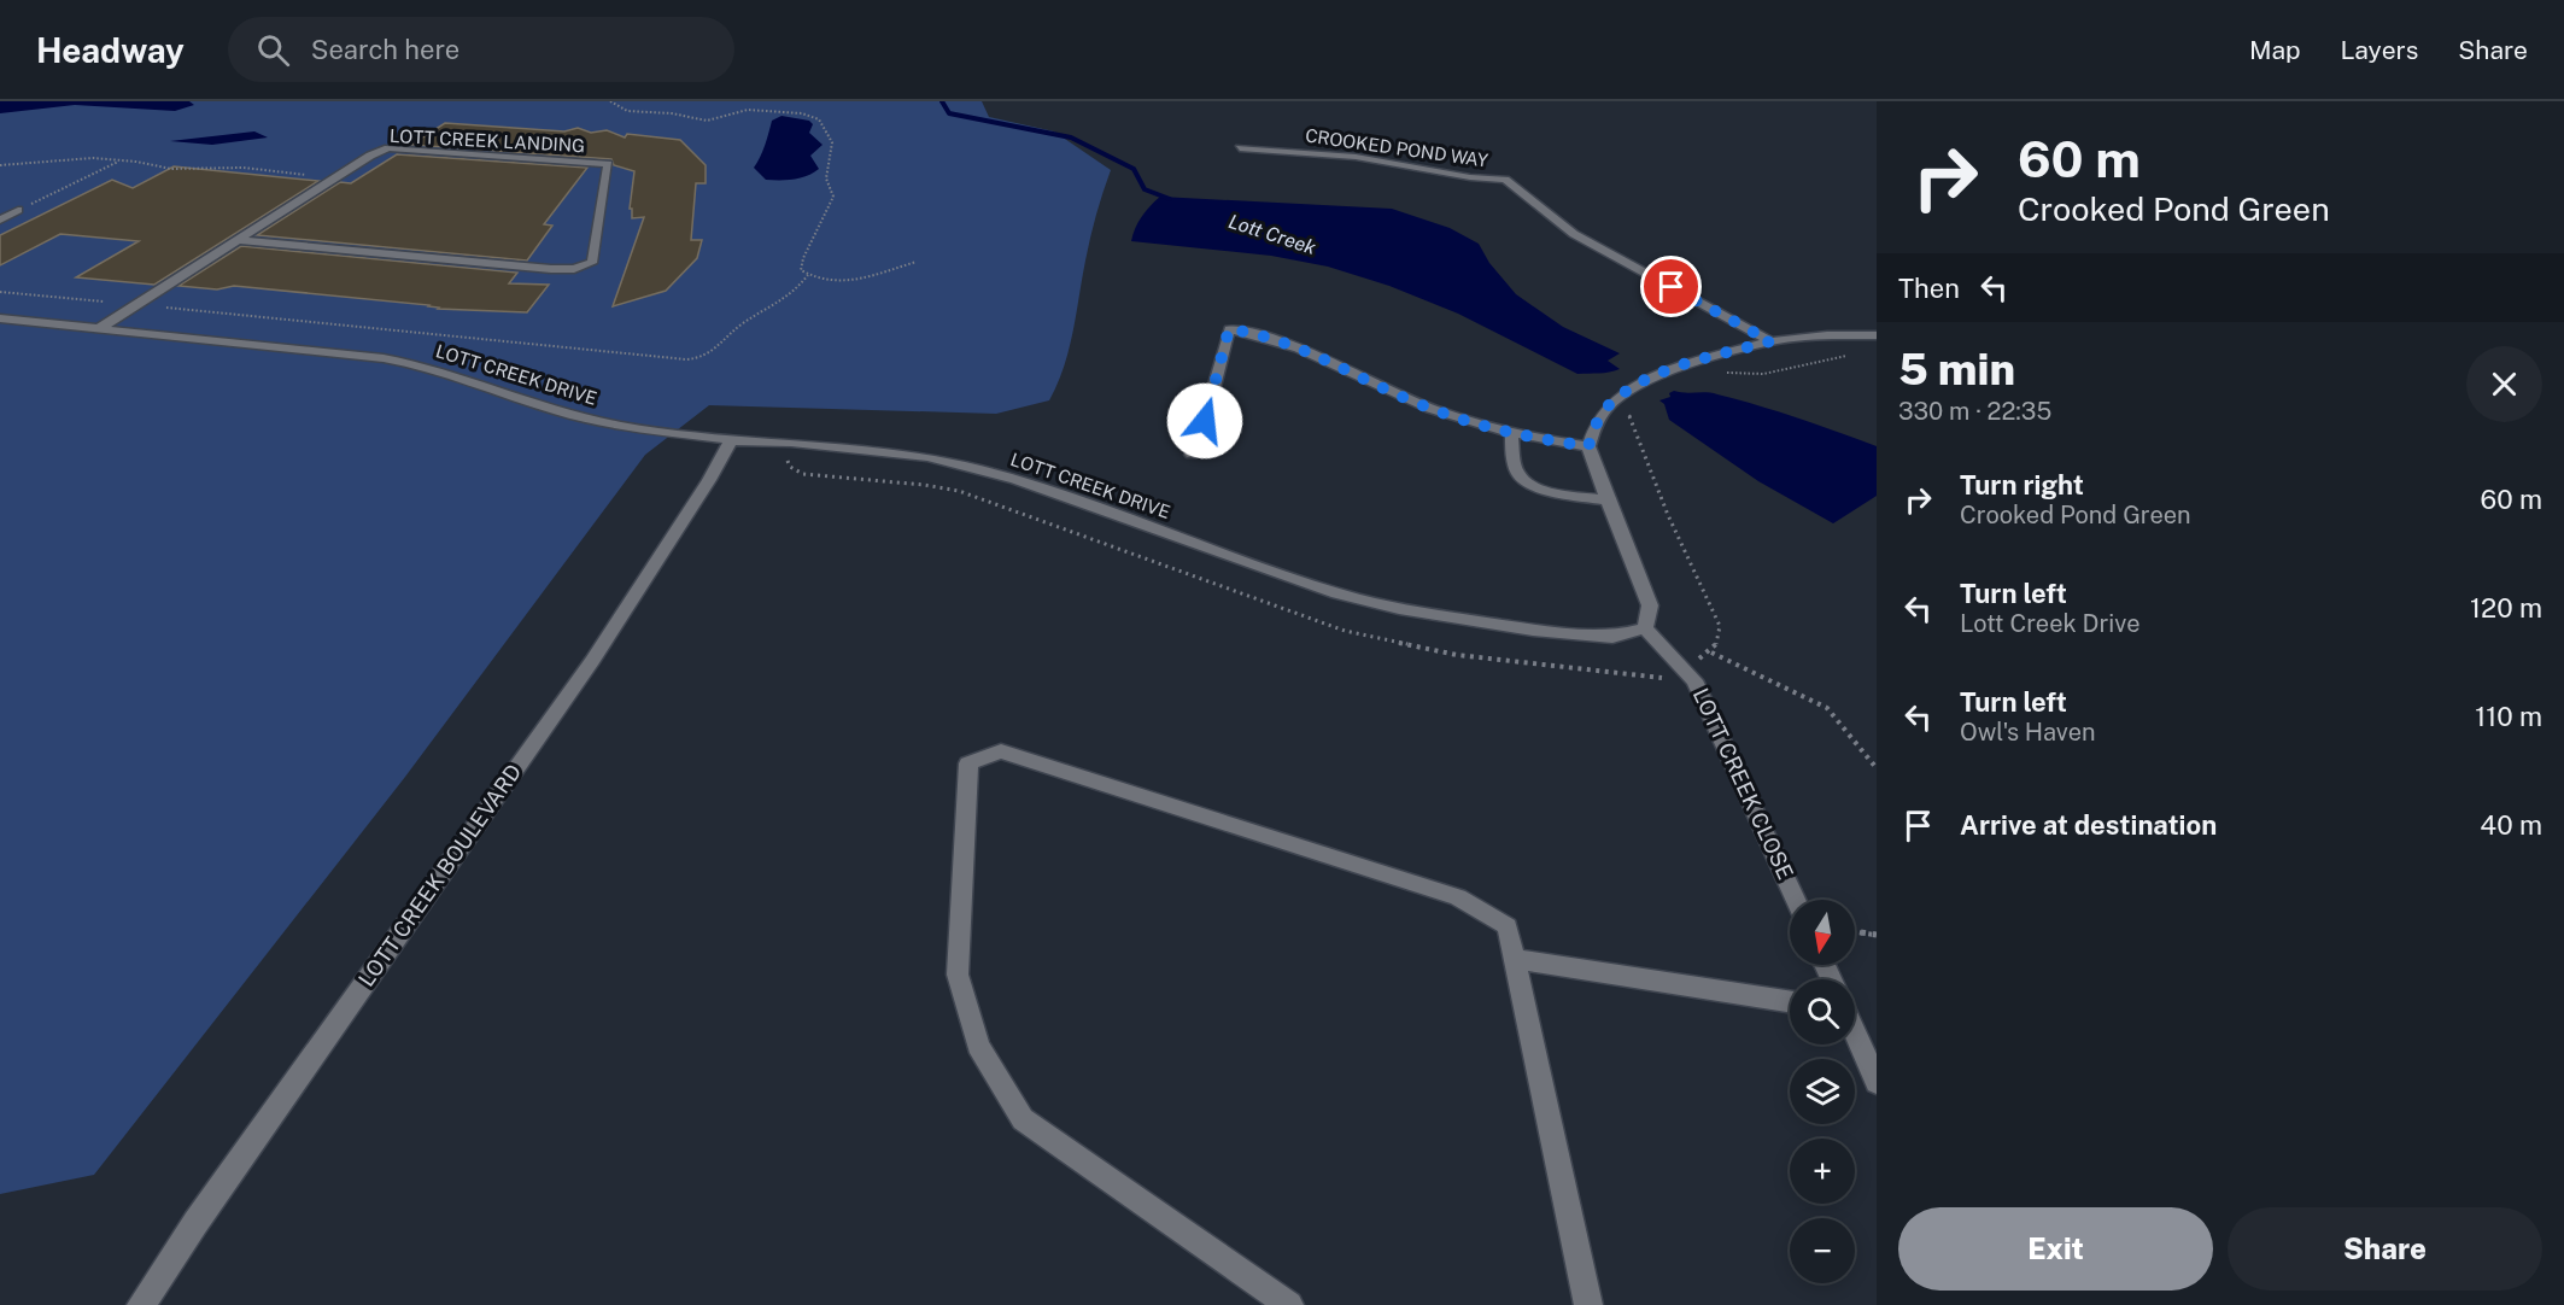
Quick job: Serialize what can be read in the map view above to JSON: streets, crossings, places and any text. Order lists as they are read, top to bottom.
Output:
{
  "streets": {
    "street": [
      "LOTT CREEK LANDING",
      "CROOKED POND WAY",
      "LOTT CREEK DRIVE",
      "LOTT CREEK CLOSE",
      "LOTT CREEK BOULEVARD"
    ]
  },
  "crossings": [
    ["LOTT CREEK LANDING", "LOTT CREEK DRIVE"],
    ["LOTT CREEK DRIVE", "LOTT CREEK CLOSE"],
    ["LOTT CREEK DRIVE", "LOTT CREEK BOULEVARD"]
  ],
  "water": ["Lott Creek"],
  "north": "bottom",
  "page": {
    "header": "Headway",
    "search": "Search here",
    "nav": ["Map", "Layers", "Share"],
    "turn": ["60 m", "Crooked Pond Green"],
    "then": "Then",
    "heading": ["5 min", "330 m · 22:35"],
    "list": [
      {
        "name": "Turn right",
        "note": "Crooked Pond Green",
        "value": "60 m"
      },
      {
        "name": "Turn left",
        "note": "Lott Creek Drive",
        "value": "120 m"
      },
      {
        "name": "Turn left",
        "note": "Owl's Haven",
        "value": "110 m"
      },
      {
        "name": "Arrive at destination",
        "value": "40 m"
      }
    ],
    "map_buttons": ["+", "−"],
    "buttons": ["Exit", "Share"]
  }
}
